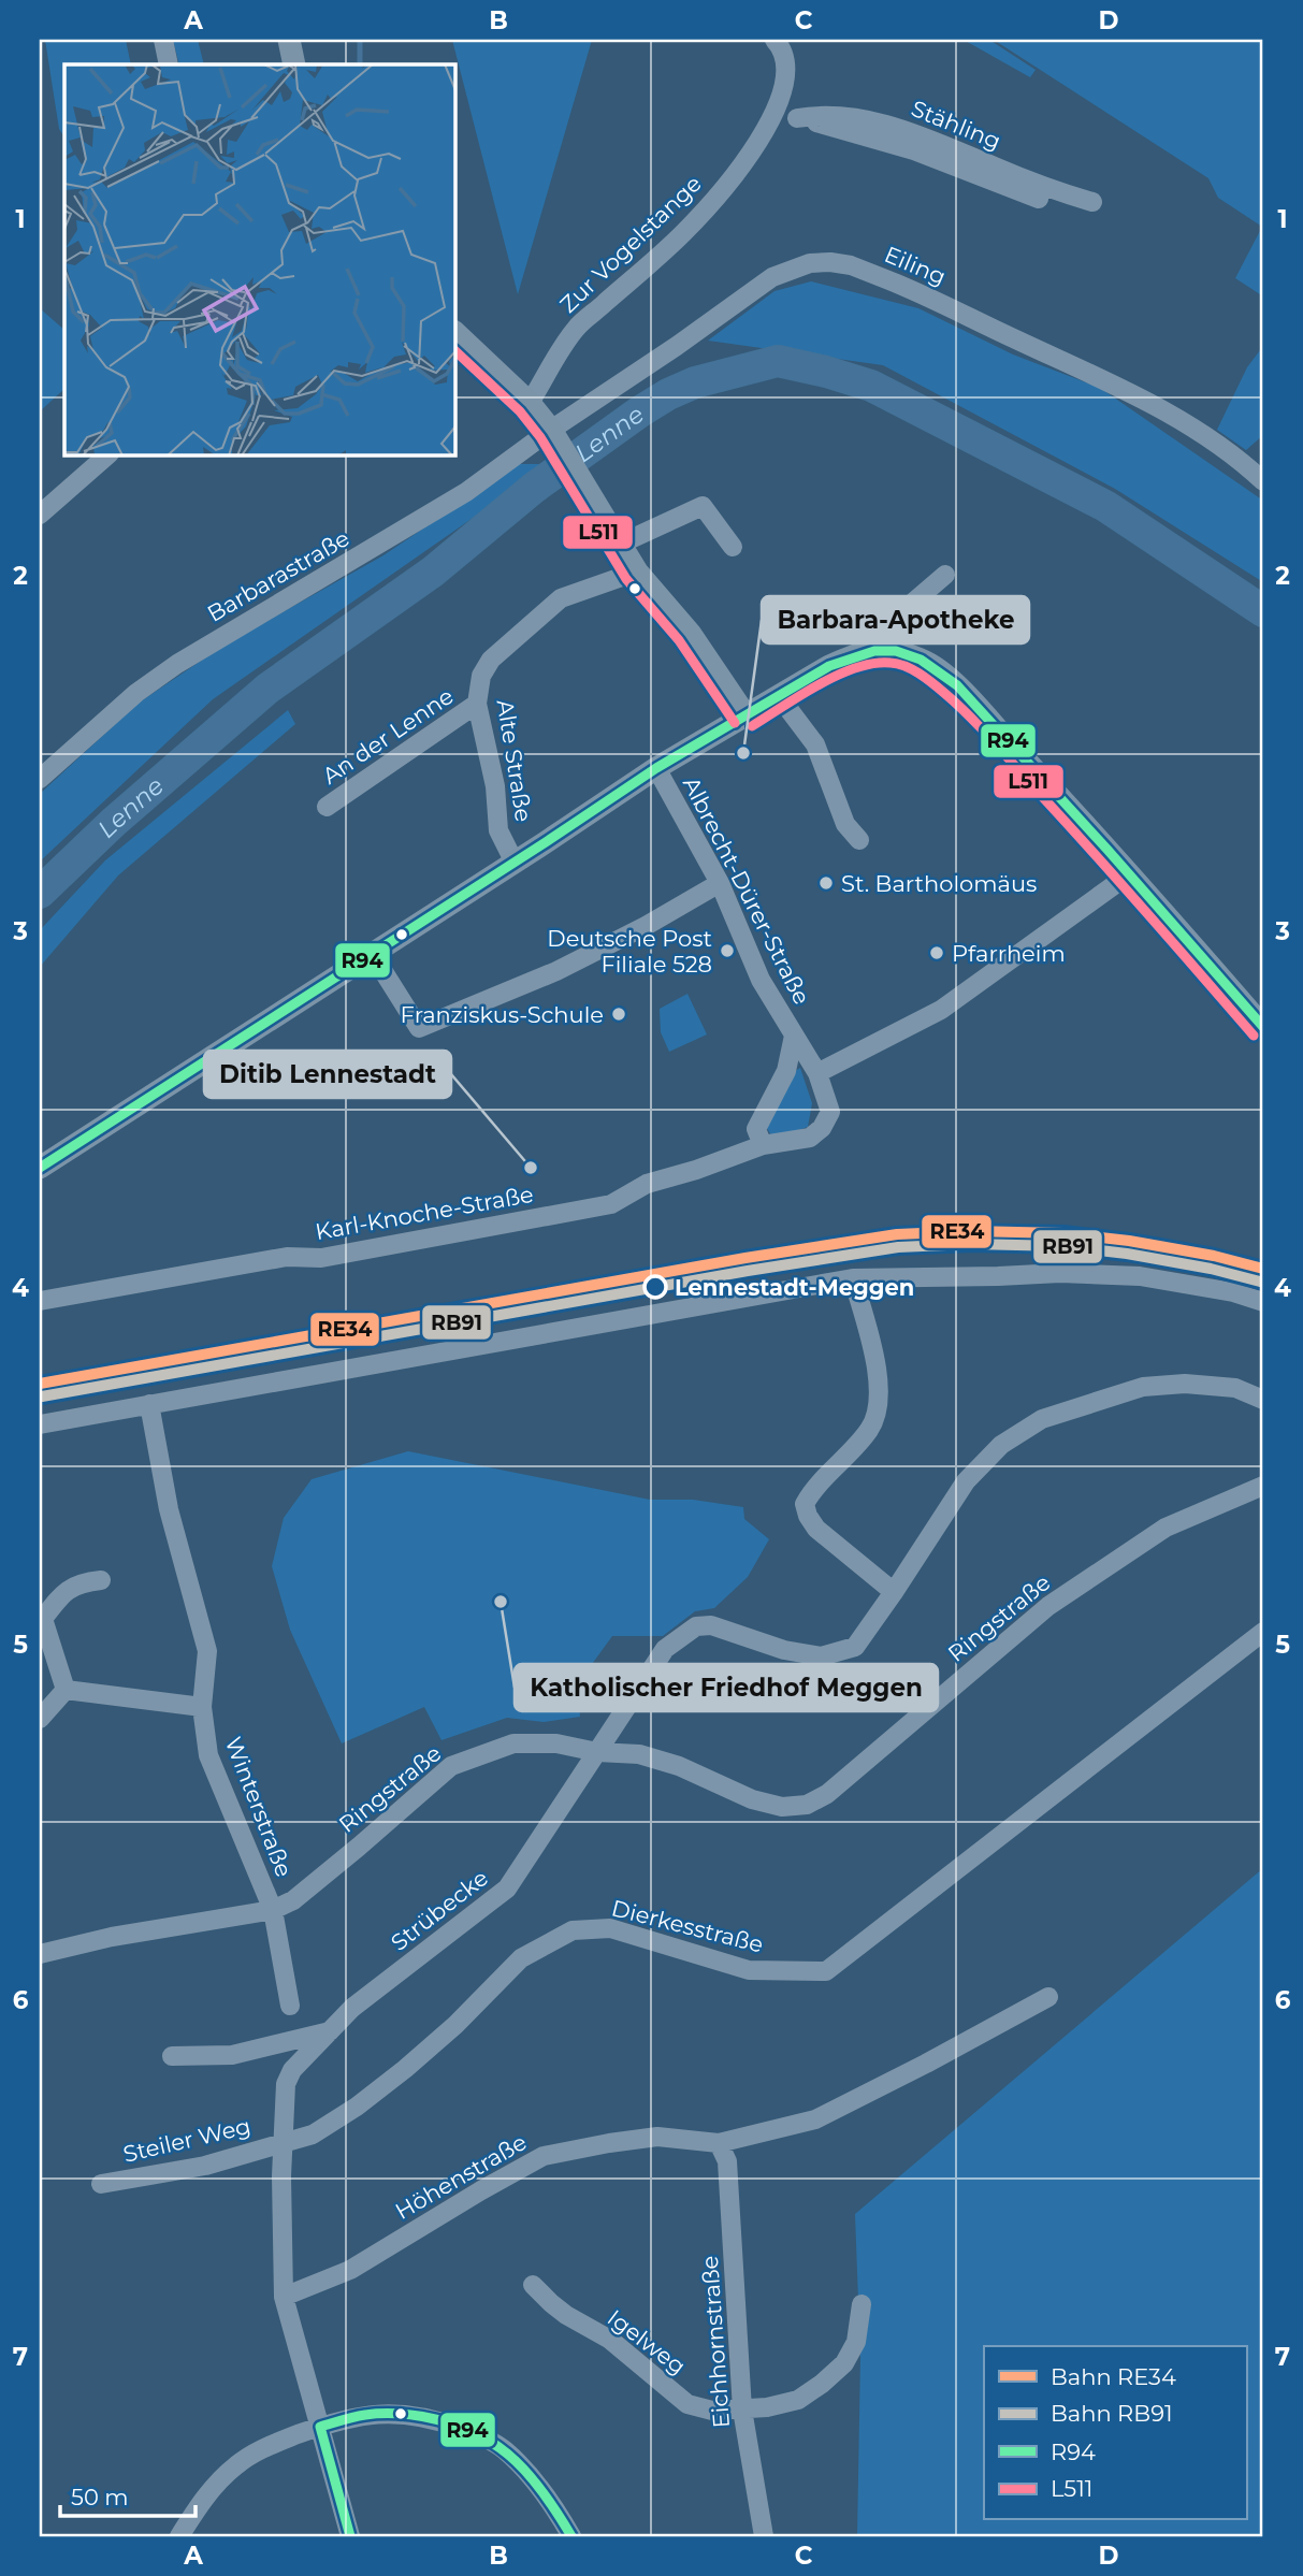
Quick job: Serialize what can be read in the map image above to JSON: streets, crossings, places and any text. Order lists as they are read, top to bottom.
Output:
{
  "streets": {
    "street": [
      "Stähling",
      "Zur Vogelstange",
      "Eiling",
      "Barbarastraße",
      "An der Lenne",
      "Alte Straße",
      "Albrecht-Dürer-Straße",
      "Karl-Knoche-Straße",
      "Ringstraße",
      "Winterstraße",
      "Strübecke",
      "Dierkesstraße",
      "Steiler Weg",
      "Höhenstraße",
      "Igelweg",
      "Eichhornstraße"
    ]
  },
  "crossings": [
    ["Stähling", "Zur Vogelstange"],
    ["Eiling", "Barbarastraße"],
    ["An der Lenne", "Alte Straße"],
    ["Albrecht-Dürer-Straße", "Karl-Knoche-Straße"],
    ["Ringstraße", "Winterstraße"],
    ["Ringstraße", "Strübecke"],
    ["Strübecke", "Dierkesstraße"],
    ["Strübecke", "Steiler Weg"],
    ["Strübecke", "Höhenstraße"],
    ["Dierkesstraße", "Steiler Weg"],
    ["Höhenstraße", "Eichhornstraße"],
    ["Igelweg", "Eichhornstraße"]
  ],
  "water": ["Lenne"],
  "places": [
    "Barbara-Apotheke",
    "St. Bartholomäus",
    "Deutsche Post Filiale 528",
    "Pfarrheim",
    "Franziskus-Schule",
    "Ditib Lennestadt",
    "Lennestadt-Meggen",
    "Katholischer Friedhof Meggen"
  ],
  "lines": [
    "transit line L511",
    "transit line R94",
    "rail line RE34",
    "rail line RB91"
  ],
  "legend": [
    "Bahn RE34",
    "Bahn RB91",
    "R94",
    "L511"
  ],
  "scale_bar": "50 m",
  "grid": {
    "columns": [
      "A",
      "B",
      "C",
      "D"
    ],
    "rows": [
      "1",
      "2",
      "3",
      "4",
      "5",
      "6",
      "7"
    ]
  }
}
